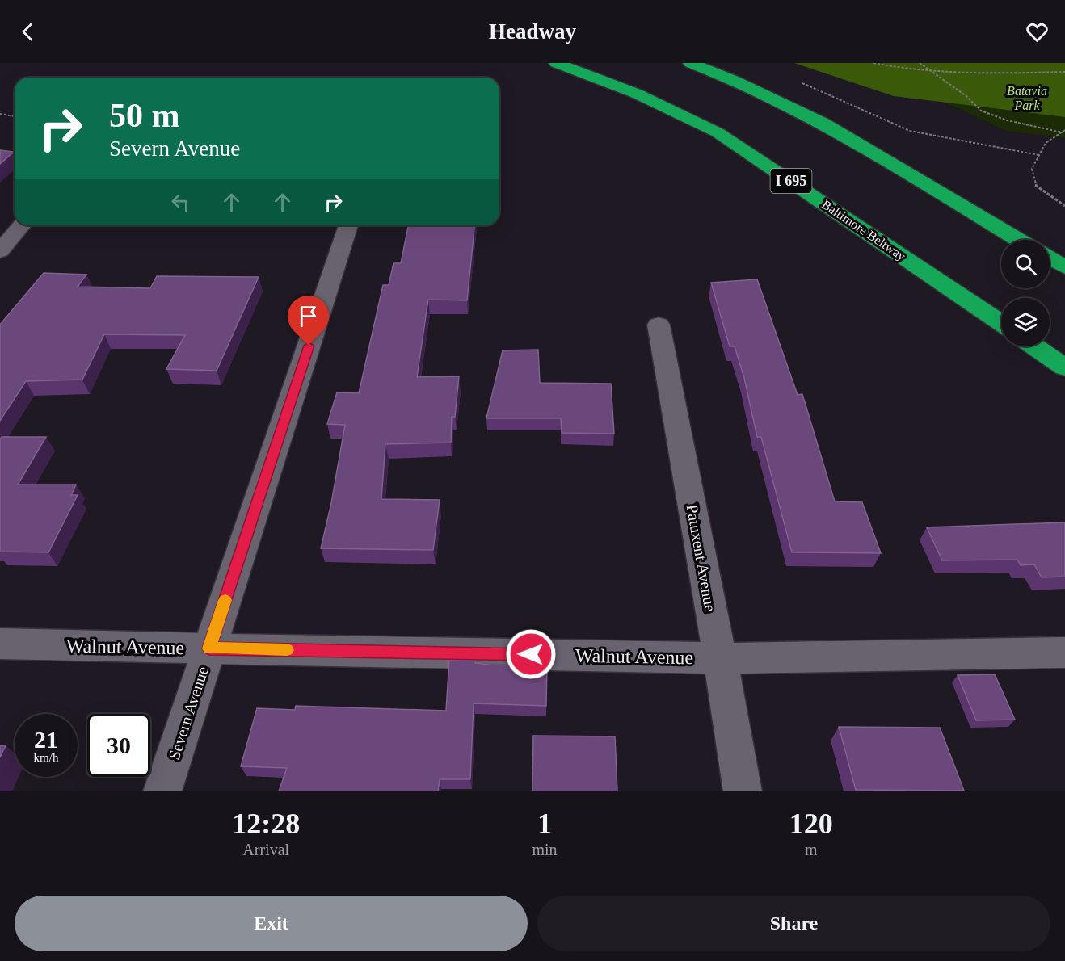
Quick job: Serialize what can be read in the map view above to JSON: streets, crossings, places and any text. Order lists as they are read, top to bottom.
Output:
{
  "streets": {
    "highway": ["I 695", "Baltimore Beltway"],
    "street": ["Patuxent Avenue", "Walnut Avenue", "Severn Avenue"]
  },
  "crossings": [
    ["Patuxent Avenue", "Walnut Avenue"],
    ["Walnut Avenue", "Severn Avenue"]
  ],
  "parks": ["Batavia Park"],
  "page": {
    "header": "Headway",
    "turn": ["50 m", "Severn Avenue"],
    "speed": "21 km/h",
    "limit": "30",
    "eta": [
      "12:28",
      "Arrival",
      "1",
      "min",
      "120",
      "m"
    ],
    "buttons": ["Exit", "Share"]
  }
}
